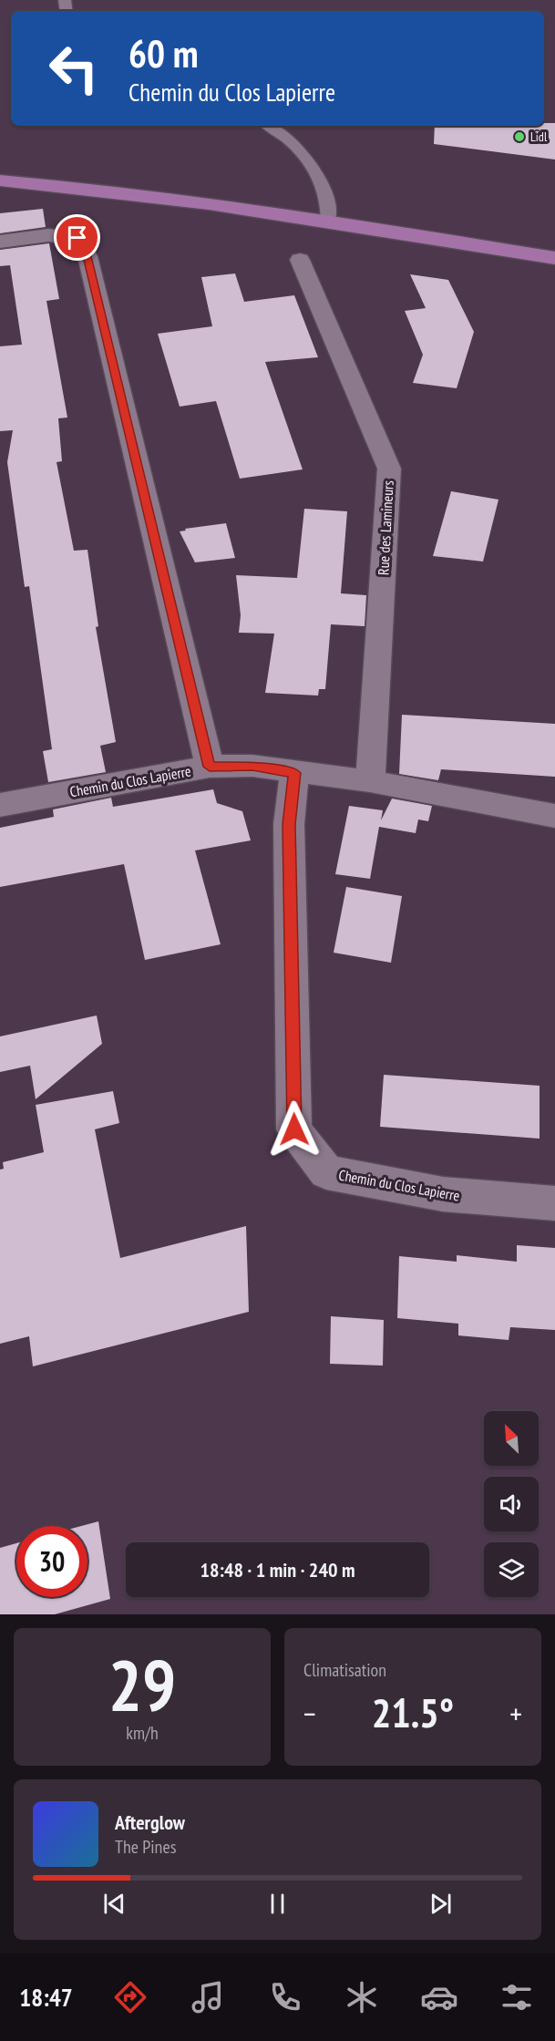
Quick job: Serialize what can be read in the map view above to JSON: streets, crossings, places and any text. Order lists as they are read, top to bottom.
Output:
{
  "streets": {
    "street": ["Rue des Lamineurs", "Chemin du Clos Lapierre"]
  },
  "crossings": [
    ["Rue des Lamineurs", "Chemin du Clos Lapierre"]
  ],
  "places": ["Lidl"],
  "north": "top left",
  "page": {
    "turn": ["60 m", "Chemin du Clos Lapierre"],
    "limit": "30",
    "trip": "18:48 · 1 min · 240 m",
    "tile": [
      ["29", "km/h"],
      "Climatisation"
    ],
    "heat": ["−", "21.5°", "+"],
    "song": ["Afterglow", "The Pines"],
    "tabs": "18:47"
  }
}
